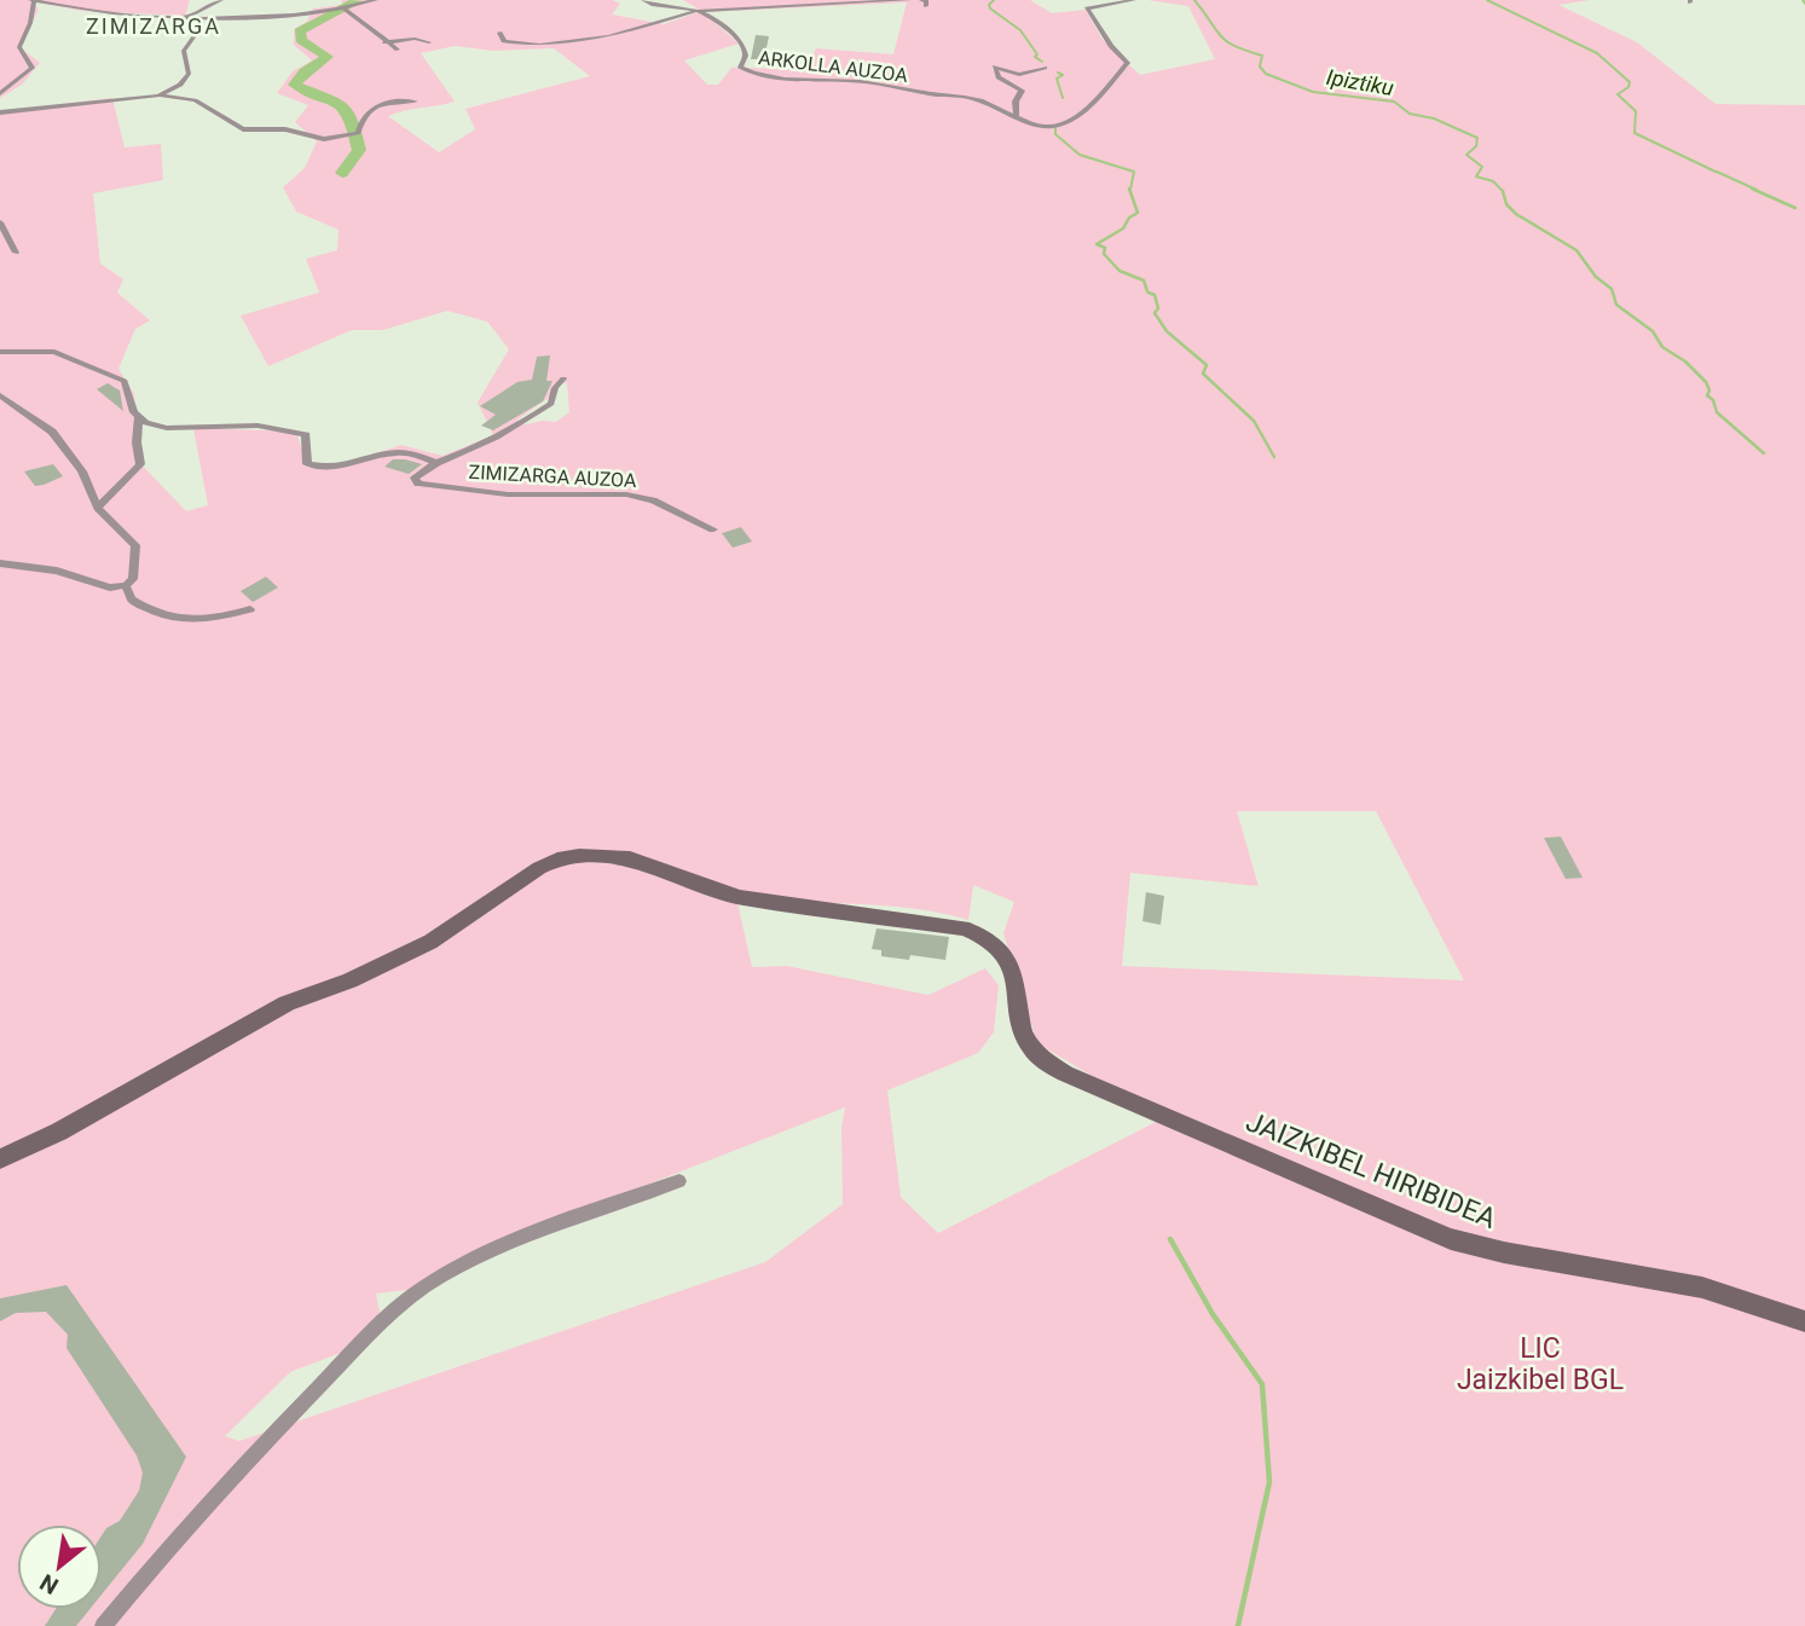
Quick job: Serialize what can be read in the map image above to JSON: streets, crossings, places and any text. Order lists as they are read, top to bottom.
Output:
{
  "streets": {
    "street": ["ARKOLLA AUZOA", "ZIMIZARGA AUZOA", "JAIZKIBEL HIRIBIDEA"]
  },
  "districts": ["ZIMIZARGA"],
  "water": ["Ipiztiku"],
  "parks": ["LIC Jaizkibel BGL"],
  "north": "bottom left"
}
